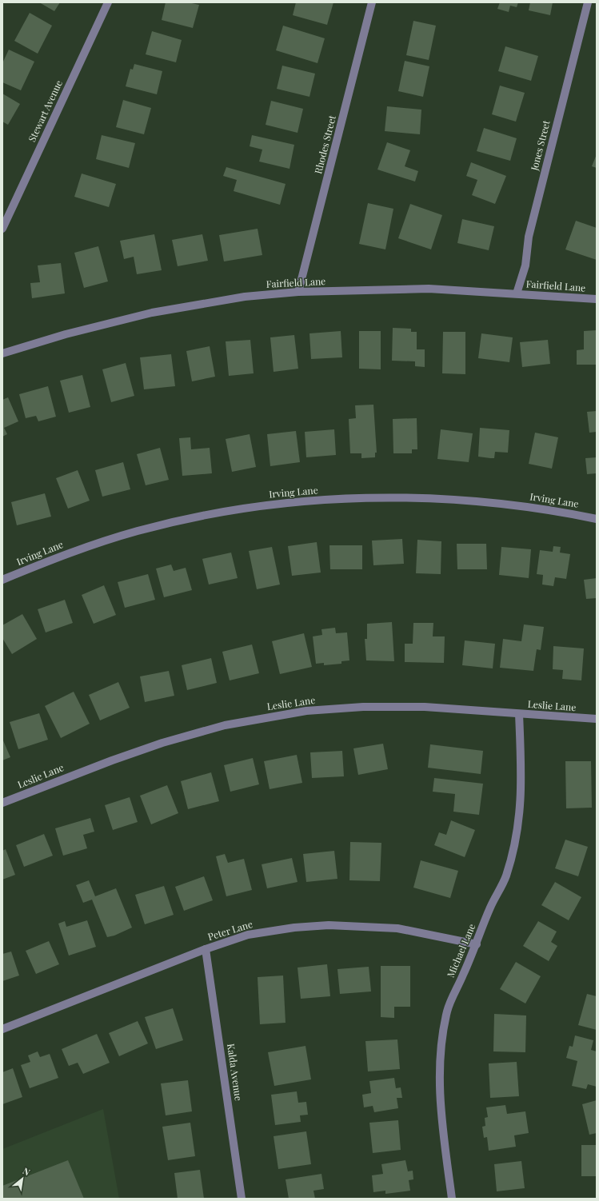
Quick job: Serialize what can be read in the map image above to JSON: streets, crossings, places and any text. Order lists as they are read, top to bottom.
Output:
{
  "streets": {
    "street": [
      "Stewart Avenue",
      "Rhodes Street",
      "Jones Street",
      "Fairfield Lane",
      "Irving Lane",
      "Leslie Lane",
      "Peter Lane",
      "Michael Lane",
      "Kalda Avenue"
    ]
  },
  "crossings": [
    ["Rhodes Street", "Fairfield Lane"],
    ["Jones Street", "Fairfield Lane"],
    ["Leslie Lane", "Michael Lane"],
    ["Peter Lane", "Michael Lane"],
    ["Peter Lane", "Kalda Avenue"]
  ],
  "north": "top right"
}
